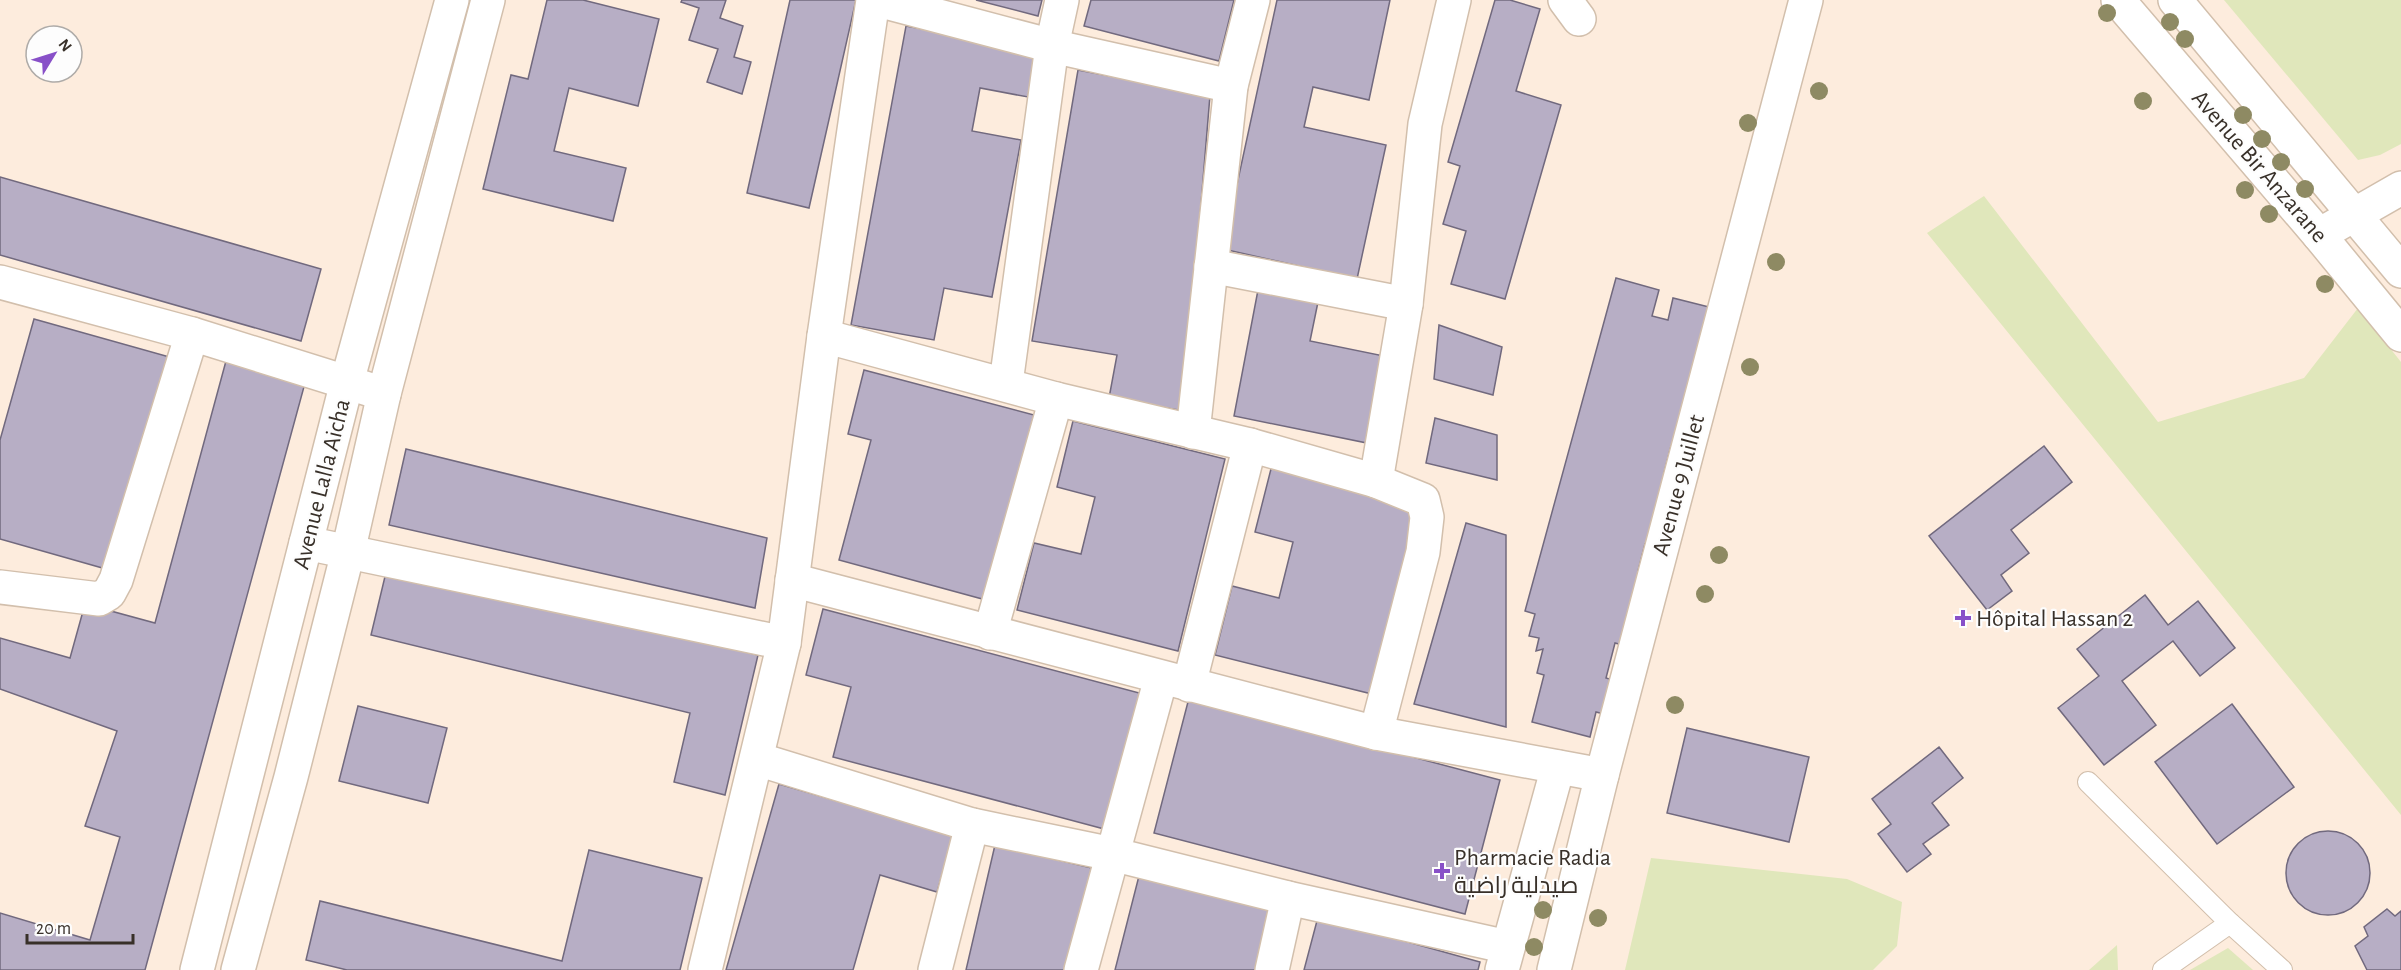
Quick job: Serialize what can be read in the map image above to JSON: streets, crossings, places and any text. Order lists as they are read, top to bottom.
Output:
{
  "streets": {
    "street": ["Avenue Bir Anzarane", "Avenue Lalla Aicha", "Avenue 9 Juillet"]
  },
  "places": {
    "health": ["Hôpital Hassan 2", "Pharmacie Radia صيدلية راضية"]
  },
  "scale_bar": "20 m",
  "north": "top right"
}
